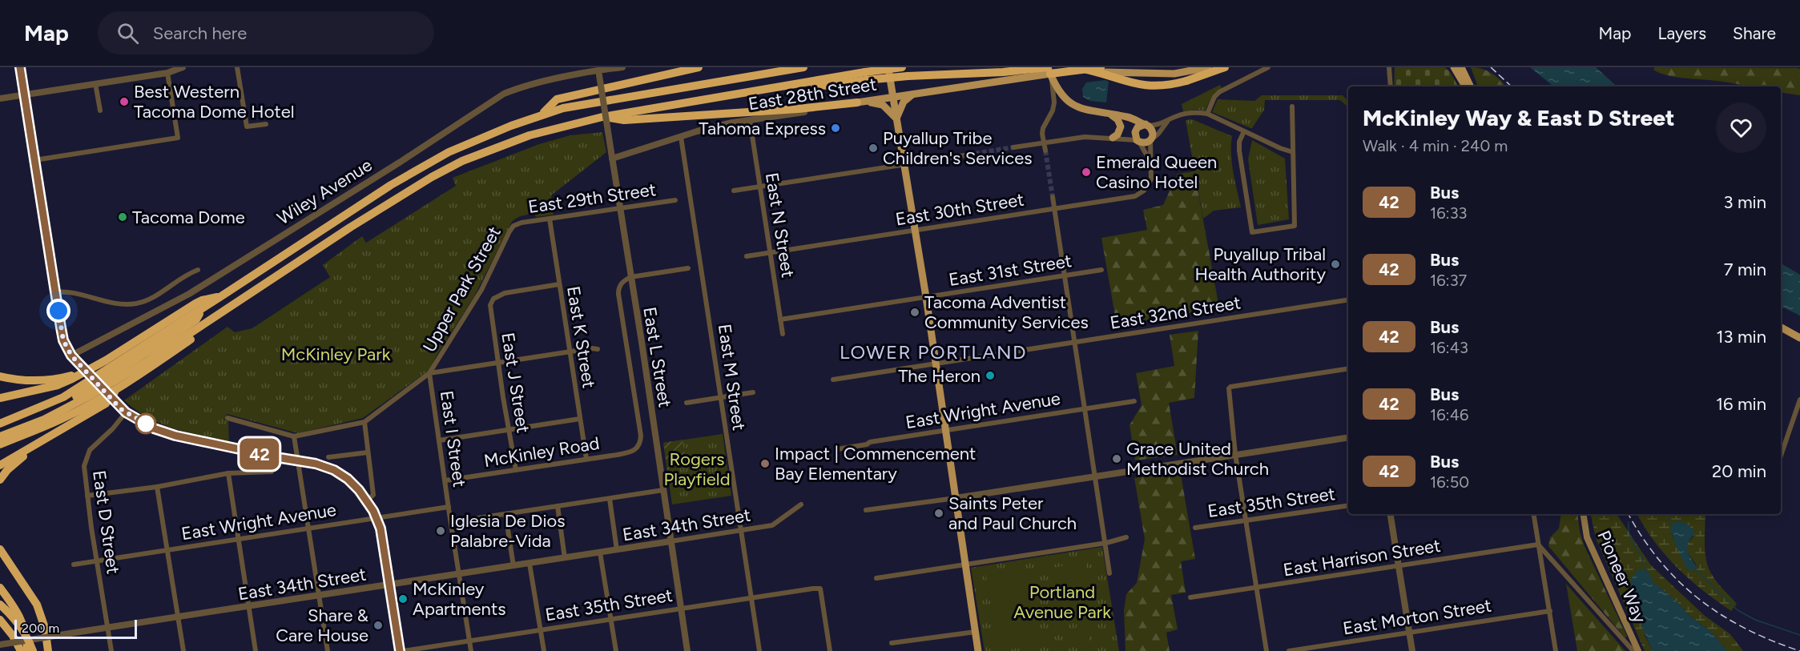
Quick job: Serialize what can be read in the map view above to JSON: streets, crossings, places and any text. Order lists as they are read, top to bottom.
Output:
{
  "streets": {
    "main road": ["East 28th Street", "Pioneer Way"],
    "street": [
      "Wiley Avenue",
      "East 29th Street",
      "East 30th Street",
      "East N Street",
      "East 31st Street",
      "Upper Park Street",
      "East 32nd Street",
      "East K Street",
      "East L Street",
      "East M Street",
      "East J Street",
      "East Wright Avenue",
      "East I Street",
      "McKinley Road",
      "East 35th Street",
      "East D Street",
      "East 34th Street",
      "East Harrison Street",
      "East Morton Street"
    ]
  },
  "crossings": [
    ["East 28th Street", "East N Street"],
    ["East 28th Street", "East L Street"],
    ["East 28th Street", "East M Street"],
    ["Wiley Avenue", "East L Street"],
    ["East 29th Street", "Upper Park Street"],
    ["East 29th Street", "East K Street"],
    ["East 29th Street", "East L Street"],
    ["East 30th Street", "East N Street"],
    ["East N Street", "East 31st Street"],
    ["Upper Park Street", "East I Street"],
    ["East K Street", "East J Street"],
    ["East K Street", "McKinley Road"],
    ["East L Street", "McKinley Road"],
    ["East L Street", "East 35th Street"],
    ["East L Street", "East 34th Street"],
    ["East M Street", "East 35th Street"],
    ["East M Street", "East 34th Street"],
    ["East J Street", "McKinley Road"],
    ["East Wright Avenue", "East I Street"],
    ["East Wright Avenue", "East D Street"],
    ["East I Street", "McKinley Road"],
    ["East I Street", "East 35th Street"],
    ["East I Street", "East 34th Street"],
    ["East D Street", "East 34th Street"]
  ],
  "districts": ["LOWER PORTLAND"],
  "parks": ["McKinley Park", "Rogers Playfield", "Portland Avenue Park"],
  "places": [
    "Best Western Tacoma Dome Hotel",
    "Tahoma Express",
    "Puyallup Tribe Children's Services",
    "Emerald Queen Casino Hotel",
    "Tacoma Dome",
    "Puyallup Tribal Health Authority",
    "Tacoma Adventist Community Services",
    "The Heron",
    "Grace United Methodist Church",
    "Impact | Commencement Bay Elementary",
    "Saints Peter and Paul Church",
    "Iglesia De Dios Palabre-Vida",
    "McKinley Apartments",
    "Share & Care House"
  ],
  "lines": ["bus line 42"],
  "scale_bar": "200 m",
  "page": {
    "header": "Map",
    "search": "Search here",
    "nav": ["Map", "Layers", "Share"],
    "on_map": "42",
    "heading": ["McKinley Way & East D Street", "Walk · 4 min · 240 m"],
    "list": [
      {
        "mark": "42",
        "name": "Bus",
        "note": "16:33",
        "value": "3 min"
      },
      {
        "mark": "42",
        "name": "Bus",
        "note": "16:37",
        "value": "7 min"
      },
      {
        "mark": "42",
        "name": "Bus",
        "note": "16:43",
        "value": "13 min"
      },
      {
        "mark": "42",
        "name": "Bus",
        "note": "16:46",
        "value": "16 min"
      },
      {
        "mark": "42",
        "name": "Bus",
        "note": "16:50",
        "value": "20 min"
      }
    ],
    "scale": "200 m"
  }
}
